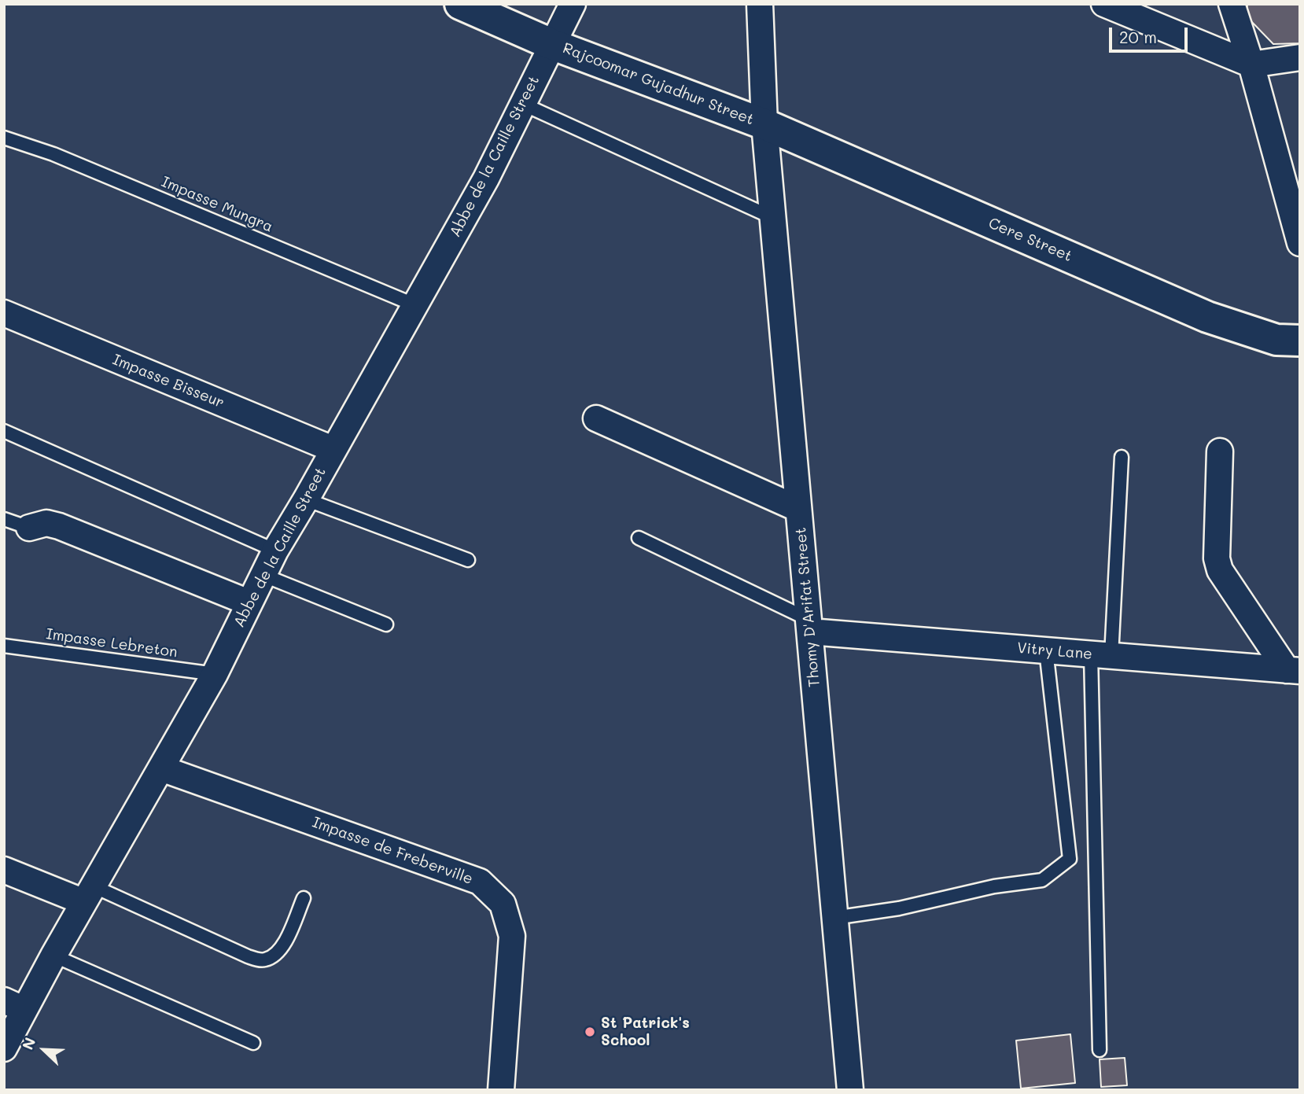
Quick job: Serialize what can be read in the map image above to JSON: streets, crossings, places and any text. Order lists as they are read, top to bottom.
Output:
{
  "streets": {
    "street": [
      "Rajcoomar Gujadhur Street",
      "Abbe de la Caille Street",
      "Cere Street",
      "Impasse Bisseur",
      "Thomy D'Arifat Street",
      "Vitry Lane",
      "Impasse de Freberville"
    ],
    "lane": ["Impasse Mungra", "Impasse Lebreton"]
  },
  "crossings": [
    ["Rajcoomar Gujadhur Street", "Abbe de la Caille Street"],
    ["Rajcoomar Gujadhur Street", "Cere Street"],
    ["Rajcoomar Gujadhur Street", "Thomy D'Arifat Street"],
    ["Abbe de la Caille Street", "Impasse Mungra"],
    ["Abbe de la Caille Street", "Impasse Bisseur"],
    ["Abbe de la Caille Street", "Impasse Lebreton"],
    ["Abbe de la Caille Street", "Impasse de Freberville"],
    ["Cere Street", "Thomy D'Arifat Street"],
    ["Thomy D'Arifat Street", "Vitry Lane"]
  ],
  "places": ["St Patrick's School"],
  "scale_bar": "20 m",
  "north": "top left"
}
